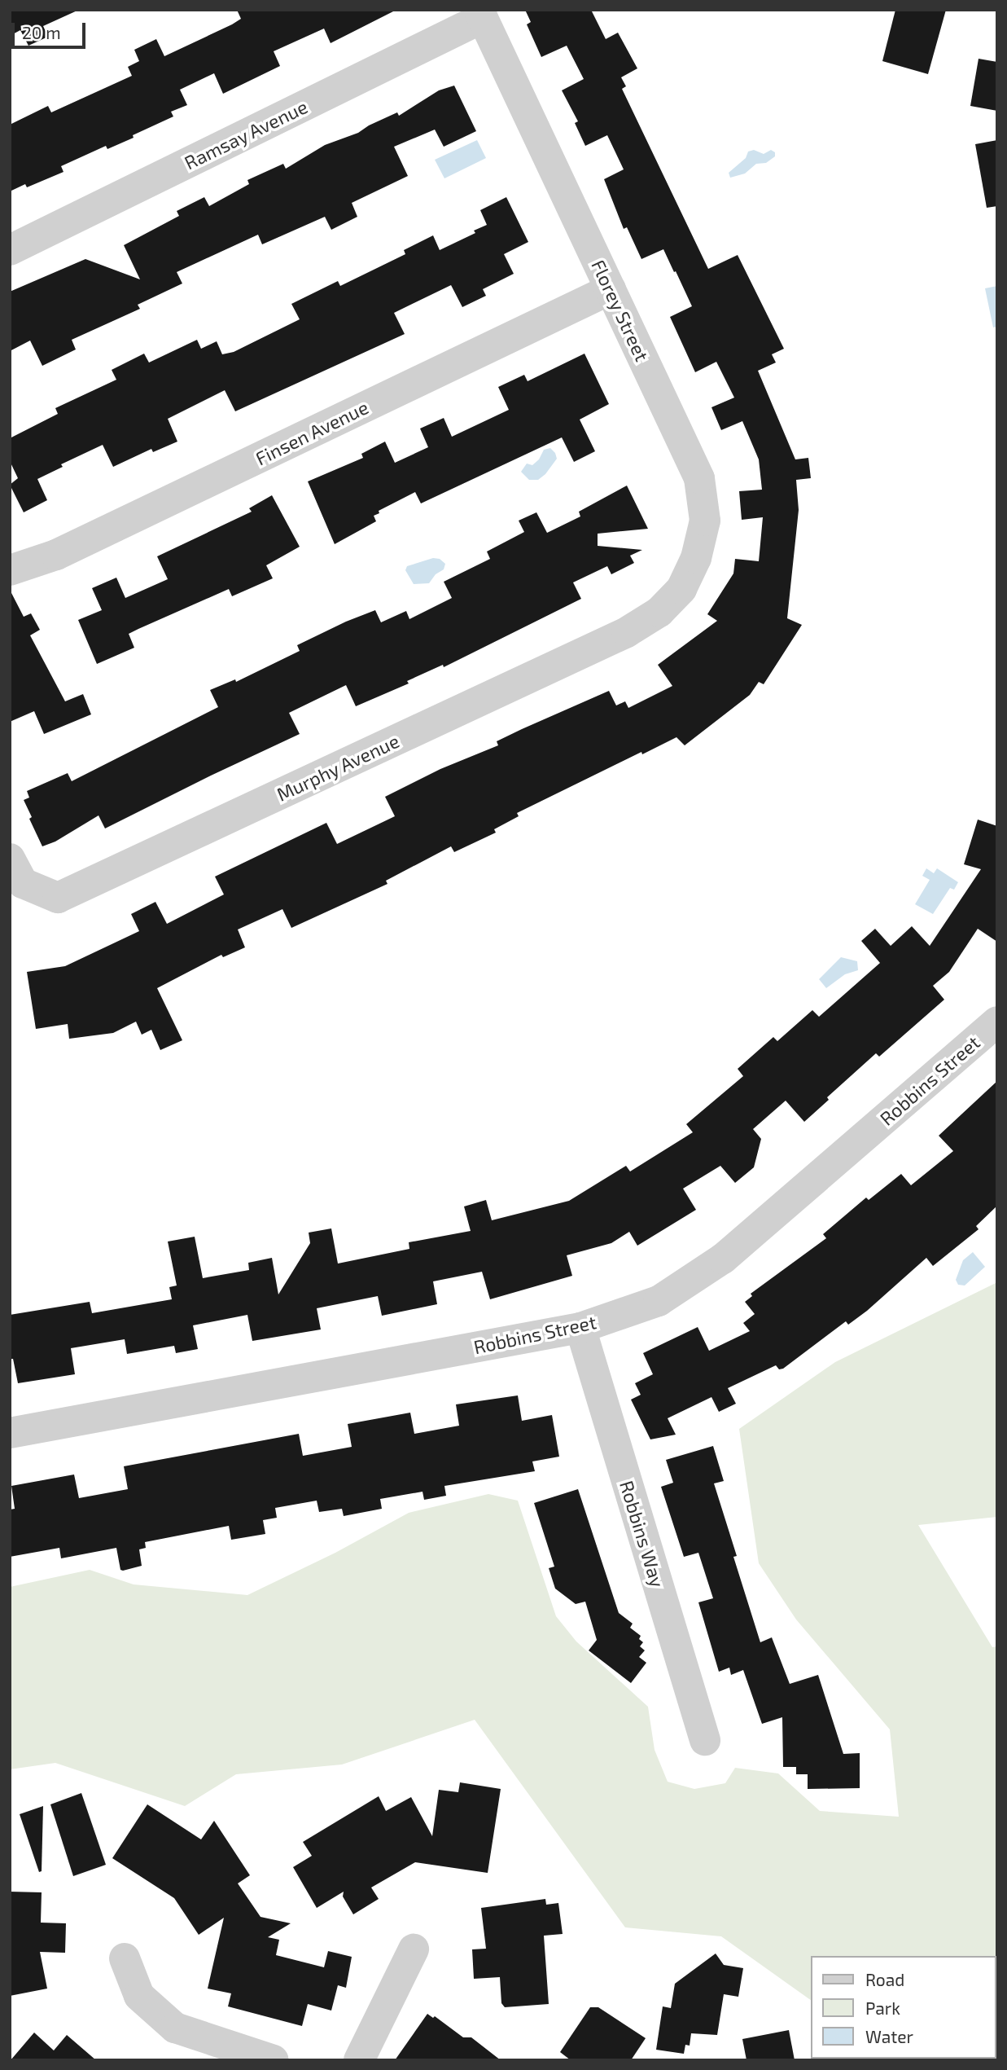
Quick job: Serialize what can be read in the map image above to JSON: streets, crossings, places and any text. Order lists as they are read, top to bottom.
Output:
{
  "streets": {
    "street": [
      "Ramsay Avenue",
      "Florey Street",
      "Finsen Avenue",
      "Murphy Avenue",
      "Robbins Street",
      "Robbins Way"
    ]
  },
  "crossings": [
    ["Ramsay Avenue", "Florey Street"],
    ["Florey Street", "Finsen Avenue"],
    ["Florey Street", "Murphy Avenue"],
    ["Robbins Street", "Robbins Way"]
  ],
  "legend": ["Road", "Park", "Water"],
  "scale_bar": "20 m"
}
